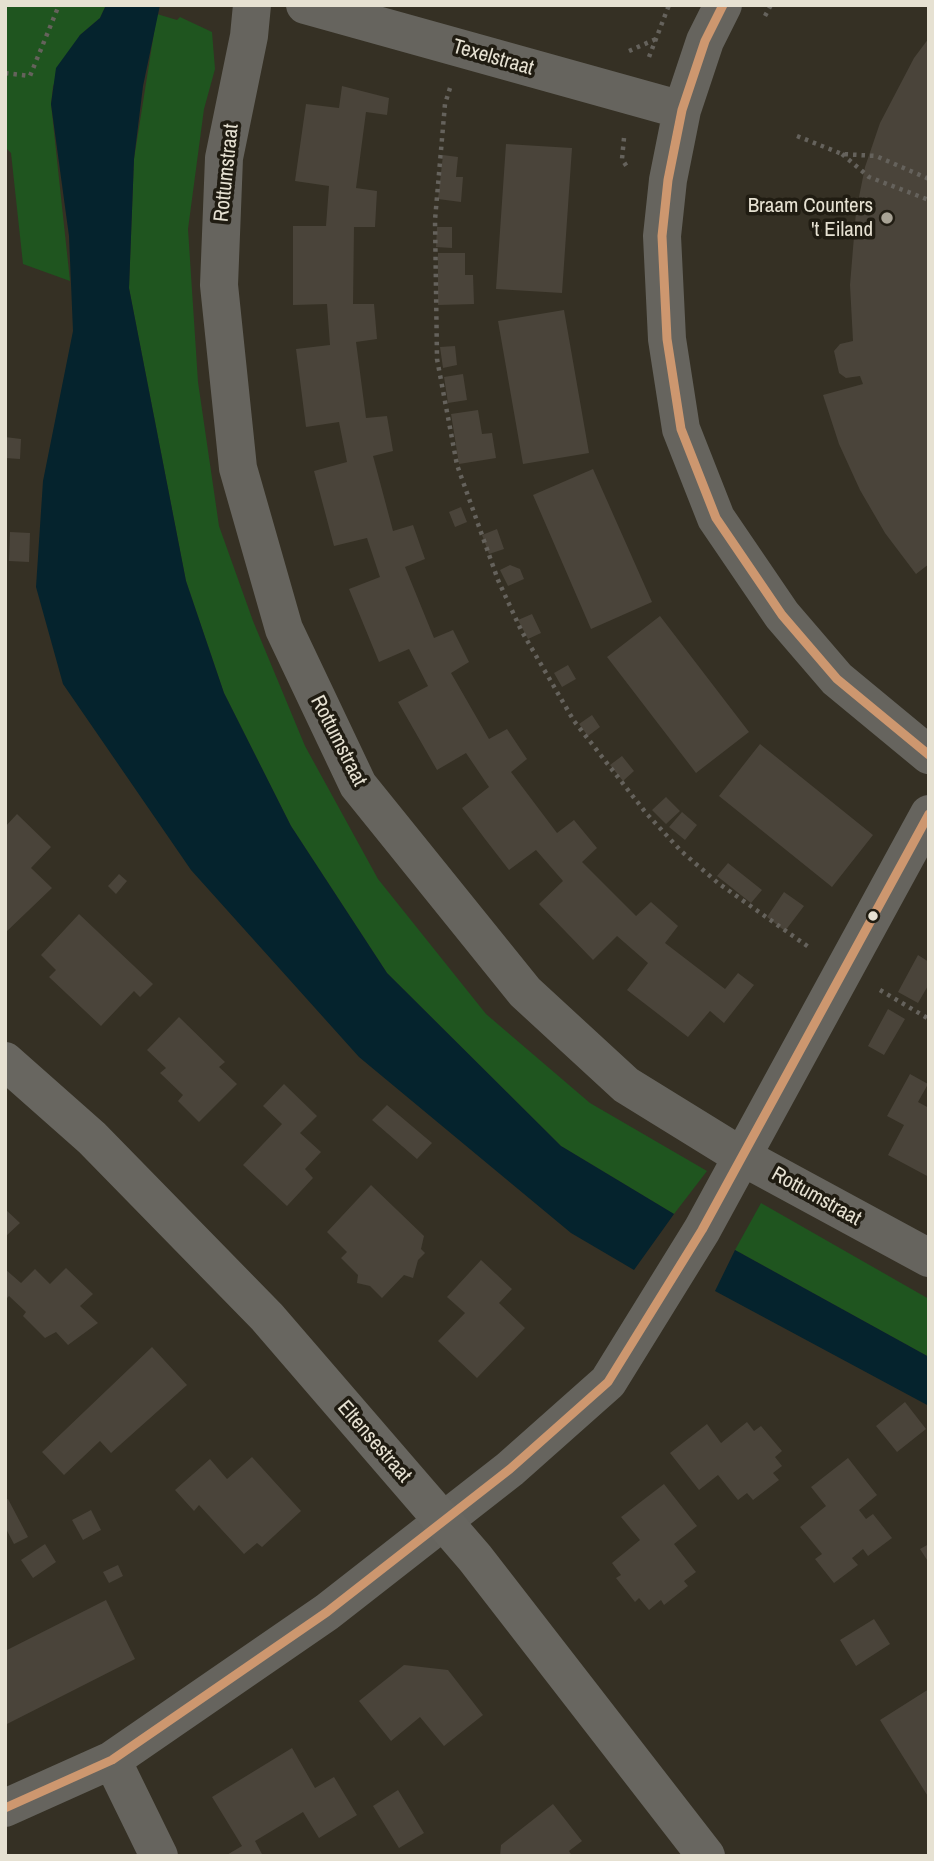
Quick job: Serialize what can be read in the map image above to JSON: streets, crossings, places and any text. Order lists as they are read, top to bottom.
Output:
{
  "streets": {
    "street": ["Texelstraat", "Rottumstraat", "Eltensestraat"]
  },
  "places": ["Braam Counters 't Eiland"]
}
